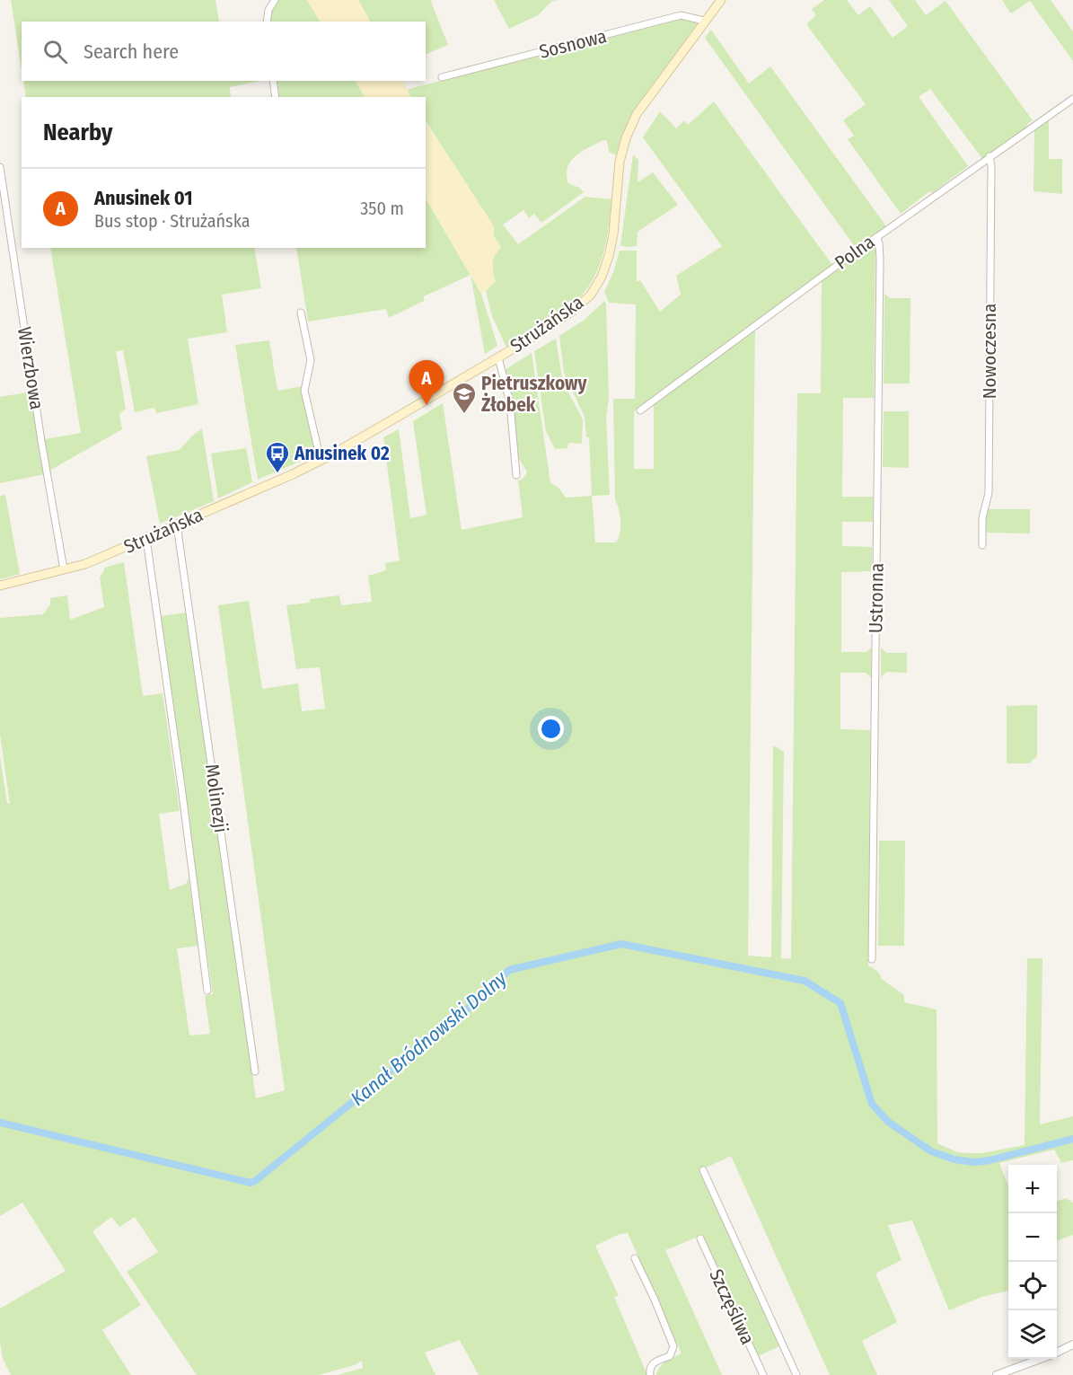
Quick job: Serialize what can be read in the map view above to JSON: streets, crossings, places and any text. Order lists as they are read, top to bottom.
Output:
{
  "streets": {
    "main road": ["Strużańska"],
    "street": [
      "Sosnowa",
      "Polna",
      "Nowoczesna",
      "Wierzbowa",
      "Ustronna",
      "Molinezji",
      "Szczęśliwa"
    ]
  },
  "crossings": [
    ["Sosnowa", "Strużańska"],
    ["Polna", "Nowoczesna"],
    ["Polna", "Ustronna"],
    ["Strużańska", "Wierzbowa"],
    ["Strużańska", "Molinezji"]
  ],
  "water": ["Kanał Bródnowski Dolny"],
  "places": {
    "school or university": ["Pietruszkowy Żłobek"],
    "bus stop": ["Anusinek 02"]
  },
  "page": {
    "search": "Search here",
    "heading": "Nearby",
    "list": [
      {
        "mark": "A",
        "name": "Anusinek 01",
        "note": "Bus stop · Strużańska",
        "value": "350 m"
      }
    ],
    "pins": "A",
    "map_buttons": ["+", "−"]
  }
}
